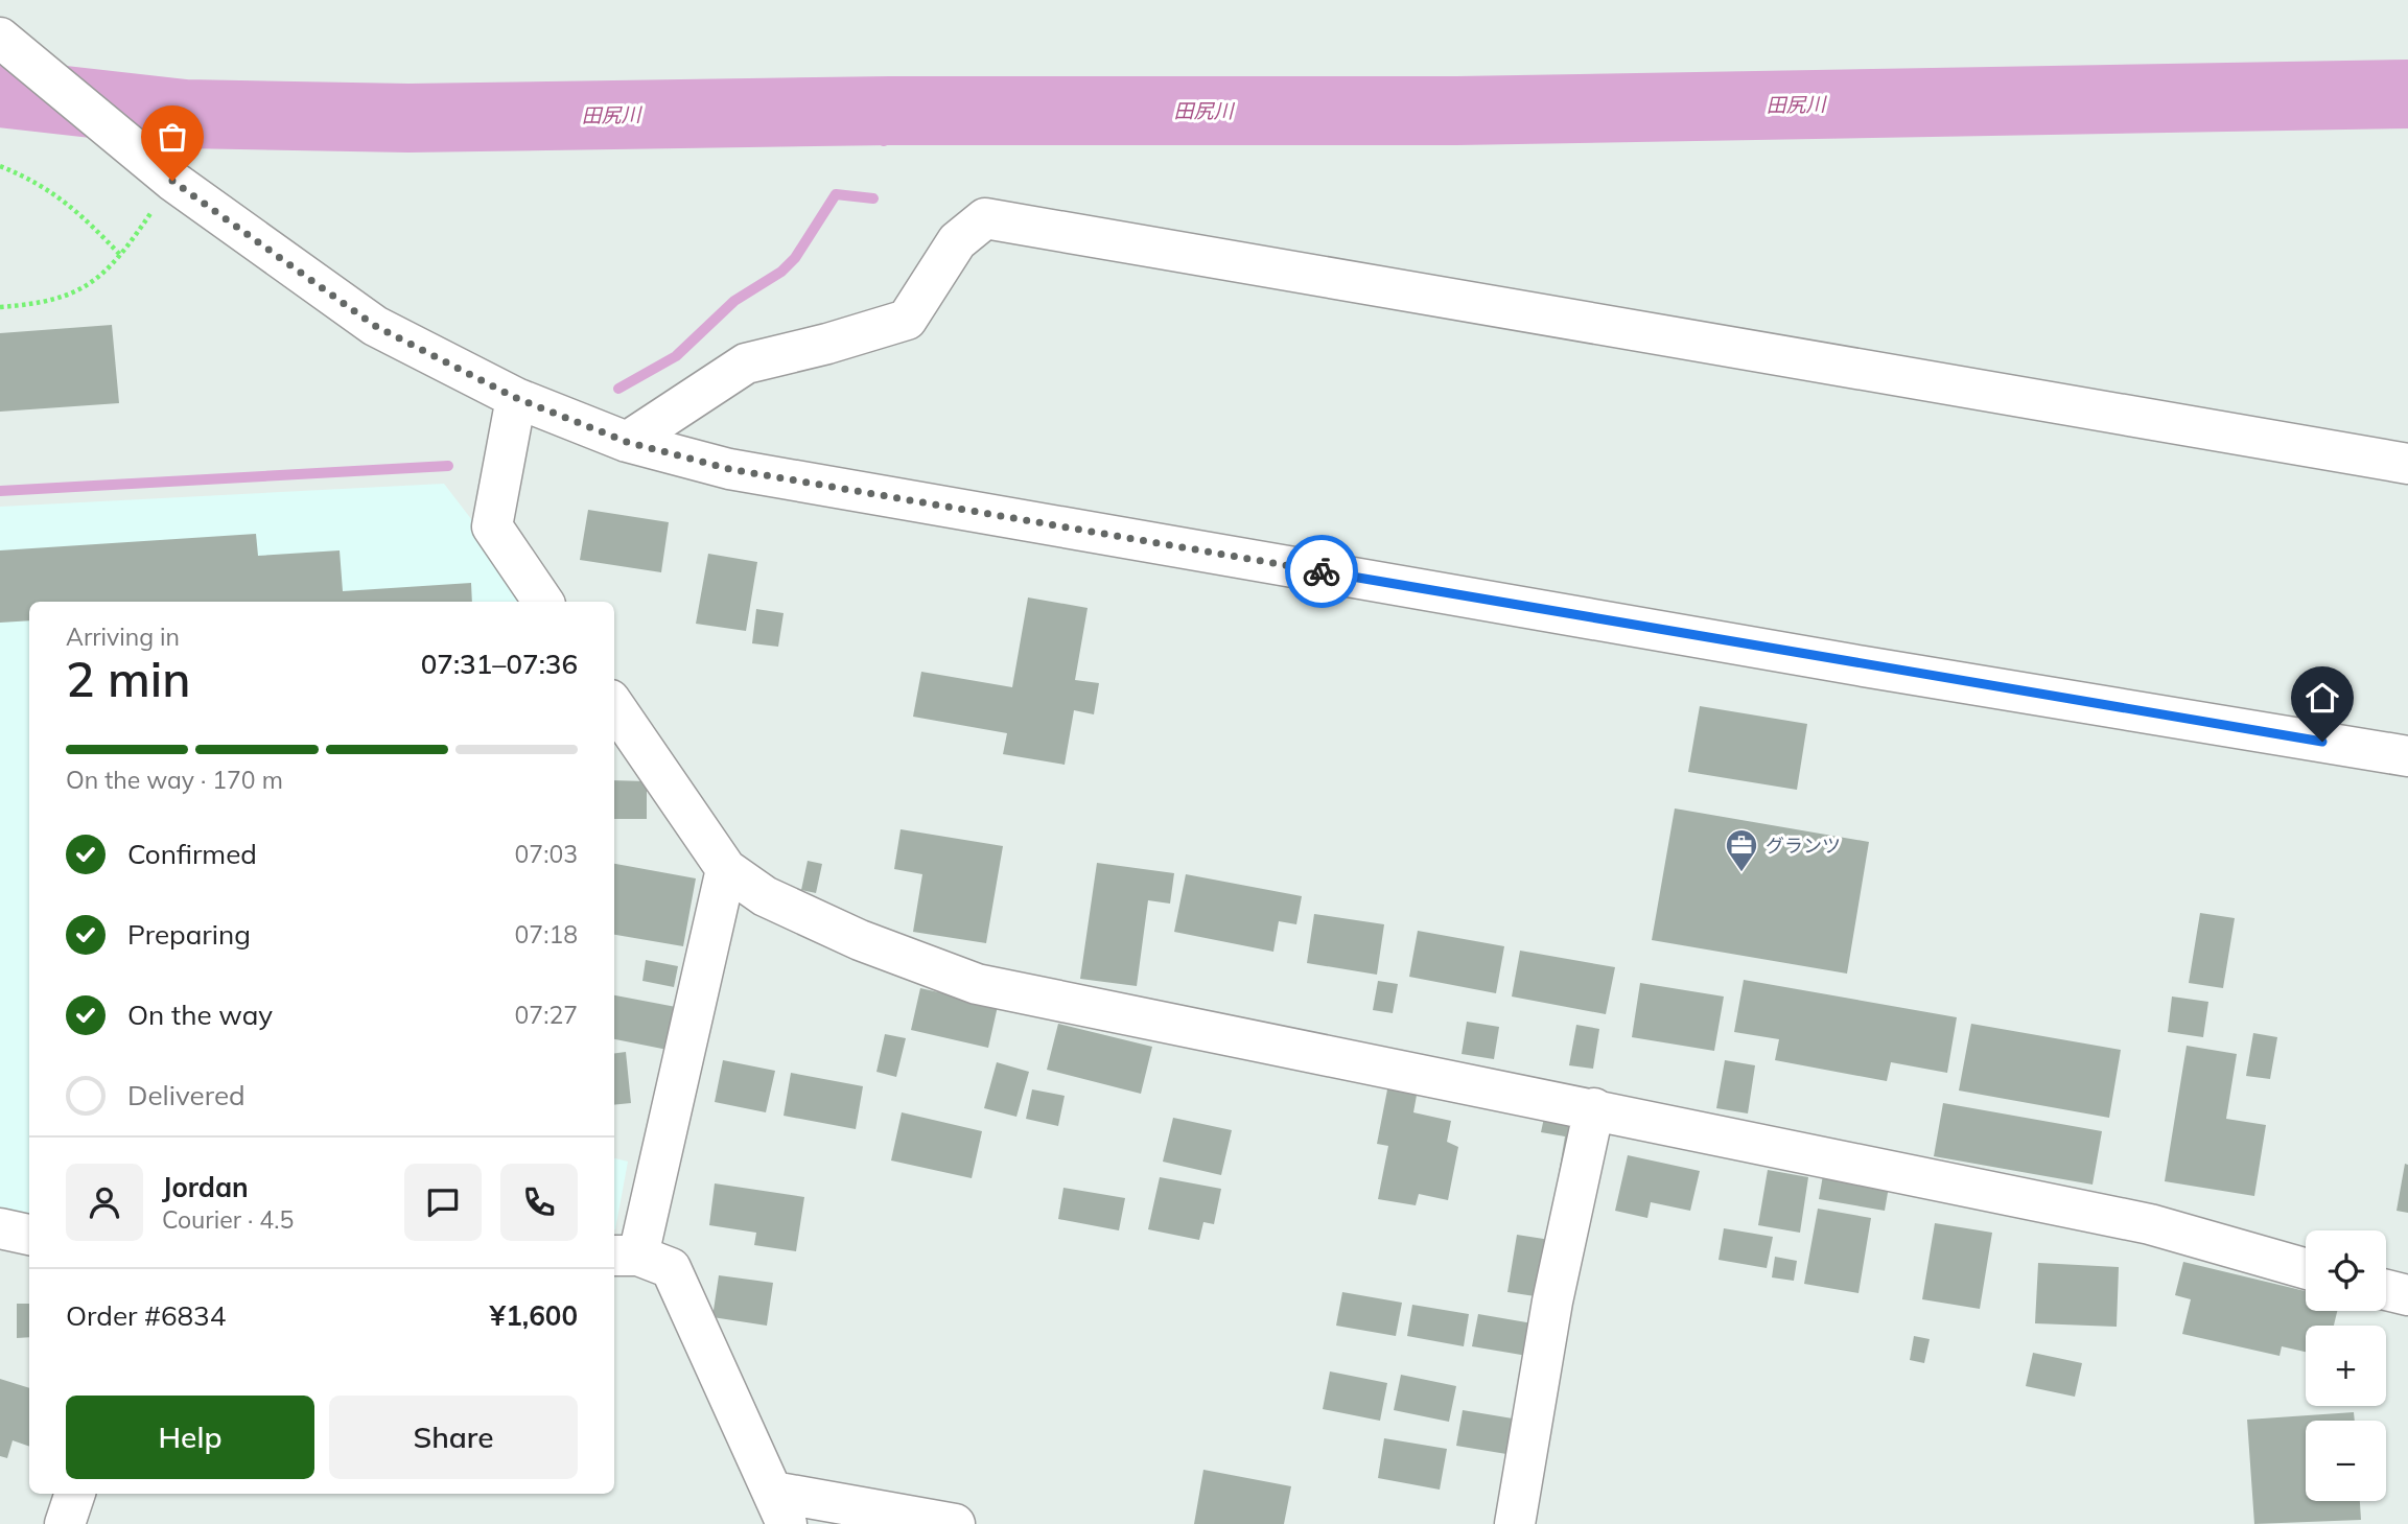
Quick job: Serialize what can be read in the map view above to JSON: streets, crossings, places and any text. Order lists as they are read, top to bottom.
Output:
{
  "water": ["田尻川"],
  "places": {
    "office": ["グランツ"]
  },
  "page": {
    "heading": ["2 min", "Arriving in", "07:31–07:36"],
    "panel": [
      "Jordan",
      "Courier · 4.5",
      "Order #6834",
      "¥1,600"
    ],
    "bar": "On the way · 170 m",
    "list": [
      ["Confirmed", "07:03"],
      ["Preparing", "07:18"],
      ["On the way", "07:27"],
      "Delivered"
    ],
    "map_buttons": ["+", "−"],
    "buttons": ["Help", "Share"]
  }
}
